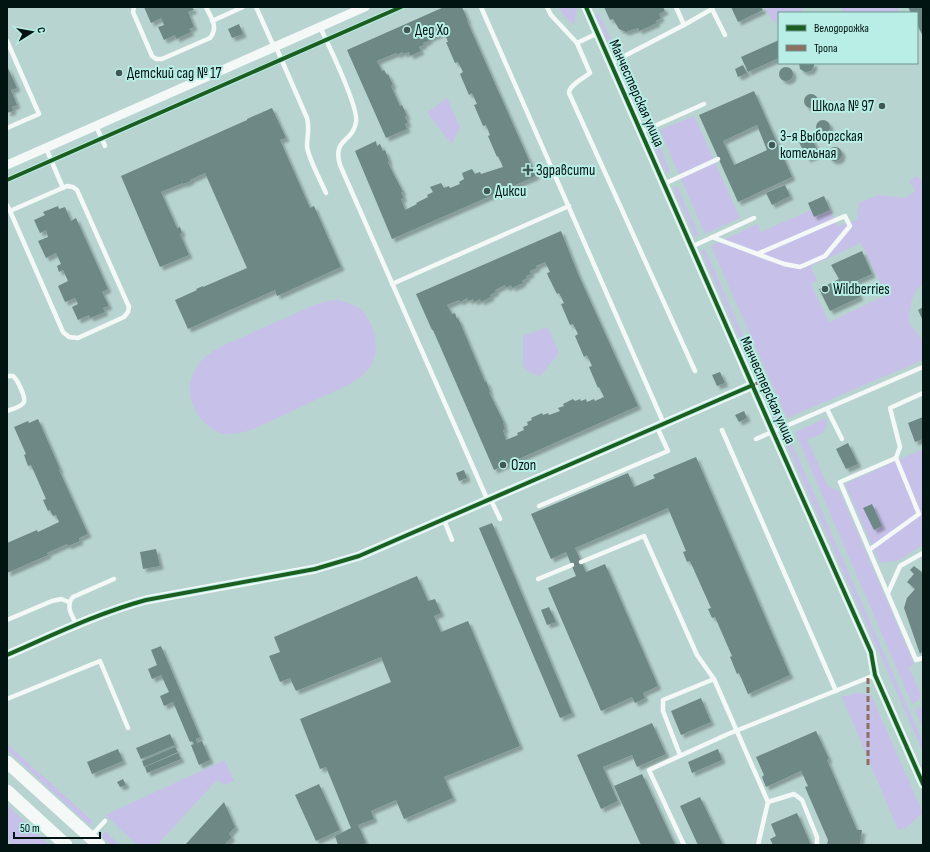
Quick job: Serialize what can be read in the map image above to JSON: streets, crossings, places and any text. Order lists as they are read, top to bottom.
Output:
{
  "streets": {
    "street": ["Манчестерская улица"]
  },
  "places": {
    "other": [
      "Дед Хо",
      "Детский сад № 17",
      "Школа № 97",
      "3-я Выборгская котельная",
      "Дикси",
      "Wildberries",
      "Ozon"
    ],
    "health": ["Здравсити"]
  },
  "legend": ["Велодорожка", "Тропа"],
  "scale_bar": "50 m",
  "north": "right"
}
